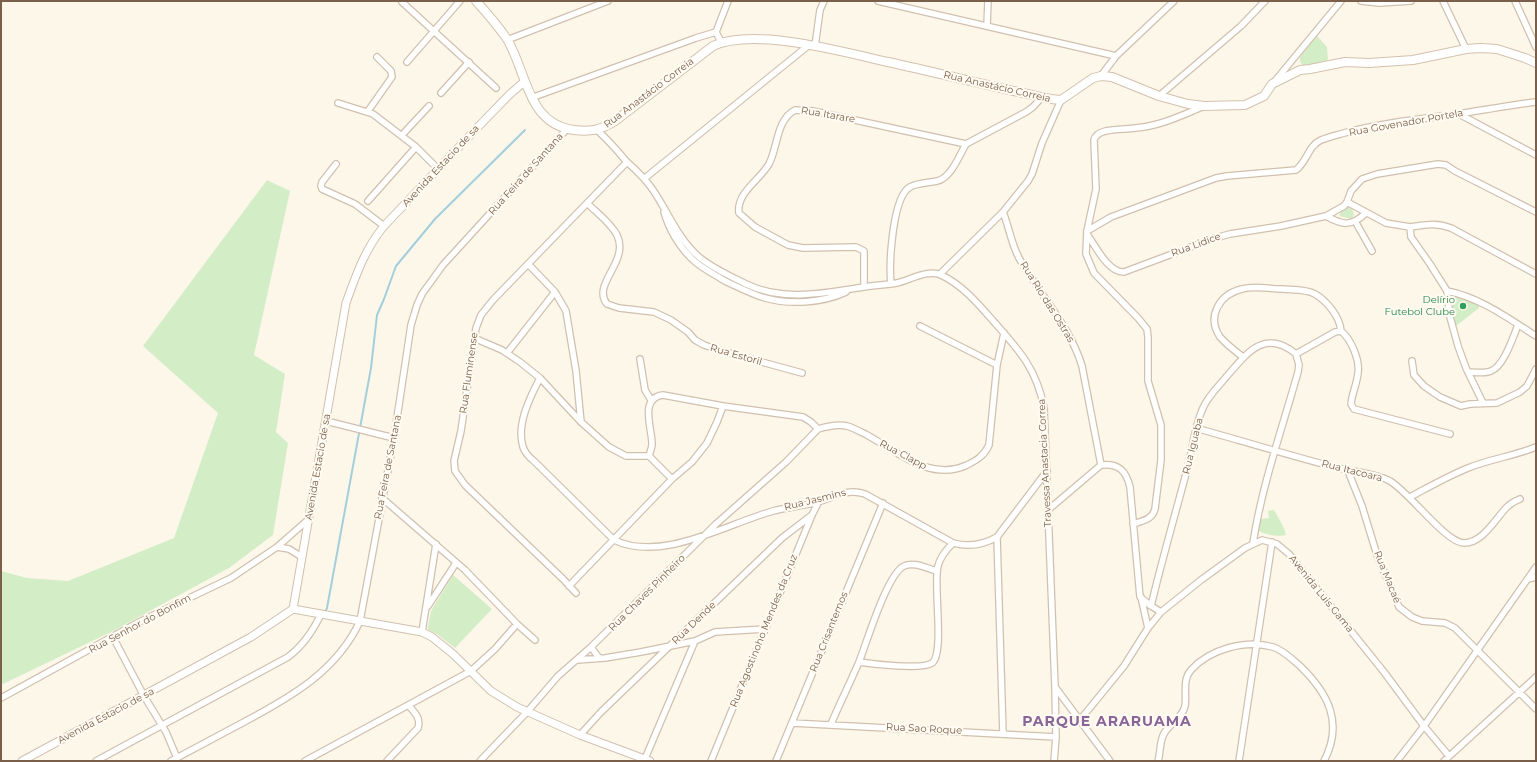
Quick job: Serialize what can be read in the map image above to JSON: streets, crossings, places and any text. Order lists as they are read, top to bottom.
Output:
{
  "streets": {
    "main road": ["Rua Anastácio Correia"],
    "street": [
      "Rua Itarare",
      "Rua Govenador Portela",
      "Avenida Estacio de sa",
      "Rua Feira de Santana",
      "Rua Lidice",
      "Rua Rio das Ostras",
      "Rua Estoril",
      "Rua Fluminense",
      "Rua Iguaba",
      "Rua Clapp",
      "Travessa Anastacia Correa",
      "Rua Itacoara",
      "Rua Jasmins",
      "Rua Macaé",
      "Rua Chaves Pinheiro",
      "Avenida Luis Gama",
      "Rua Dende",
      "Rua Senhor do Bonfim",
      "Rua Agostinoho Mendes da Cruz",
      "Rua Crisantemos",
      "Rua Sao Roque"
    ]
  },
  "crossings": [
    ["Rua Anastácio Correia", "Avenida Estacio de sa"],
    ["Rua Anastácio Correia", "Rua Feira de Santana"],
    ["Rua Govenador Portela", "Rua Lidice"],
    ["Avenida Estacio de sa", "Rua Senhor do Bonfim"],
    ["Rua Estoril", "Rua Fluminense"],
    ["Rua Iguaba", "Rua Itacoara"],
    ["Rua Clapp", "Travessa Anastacia Correa"],
    ["Rua Clapp", "Rua Chaves Pinheiro"],
    ["Travessa Anastacia Correa", "Rua Sao Roque"],
    ["Rua Itacoara", "Rua Macaé"],
    ["Rua Jasmins", "Rua Chaves Pinheiro"],
    ["Rua Jasmins", "Rua Agostinoho Mendes da Cruz"],
    ["Rua Jasmins", "Rua Crisantemos"],
    ["Rua Dende", "Rua Agostinoho Mendes da Cruz"],
    ["Rua Crisantemos", "Rua Sao Roque"]
  ],
  "districts": ["PARQUE ARARUAMA"],
  "places": ["Delírio Futebol Clube"]
}
